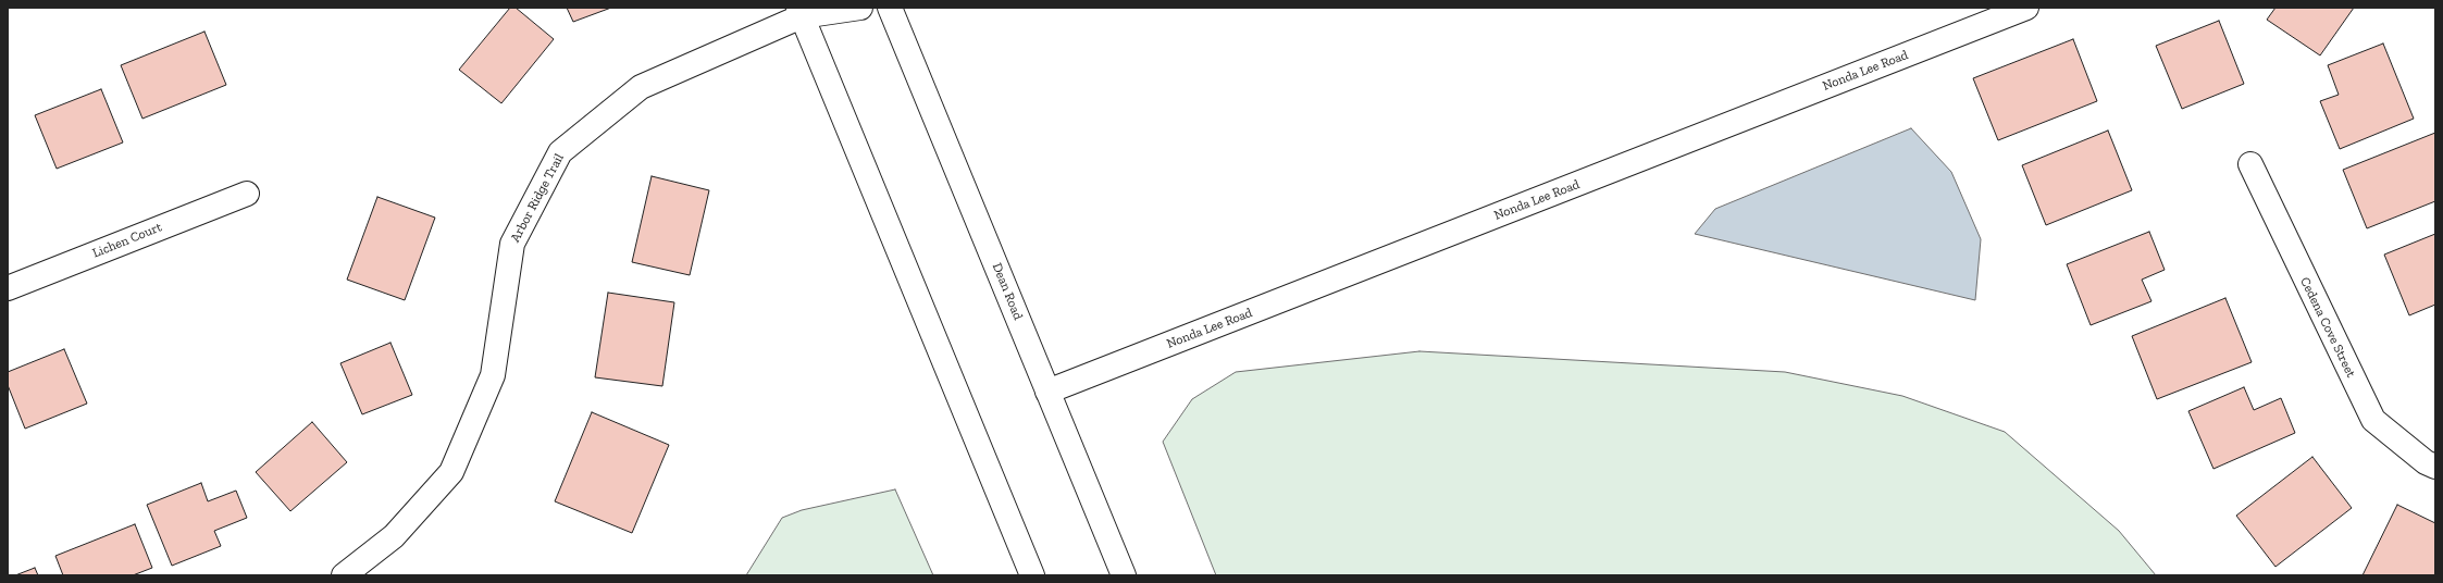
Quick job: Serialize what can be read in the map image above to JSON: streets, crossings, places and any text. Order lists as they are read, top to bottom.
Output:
{
  "streets": {
    "street": [
      "Nonda Lee Road",
      "Arbor Ridge Trail",
      "Lichen Court",
      "Dean Road",
      "Cedena Cove Street"
    ]
  },
  "crossings": [
    ["Nonda Lee Road", "Dean Road"]
  ]
}
